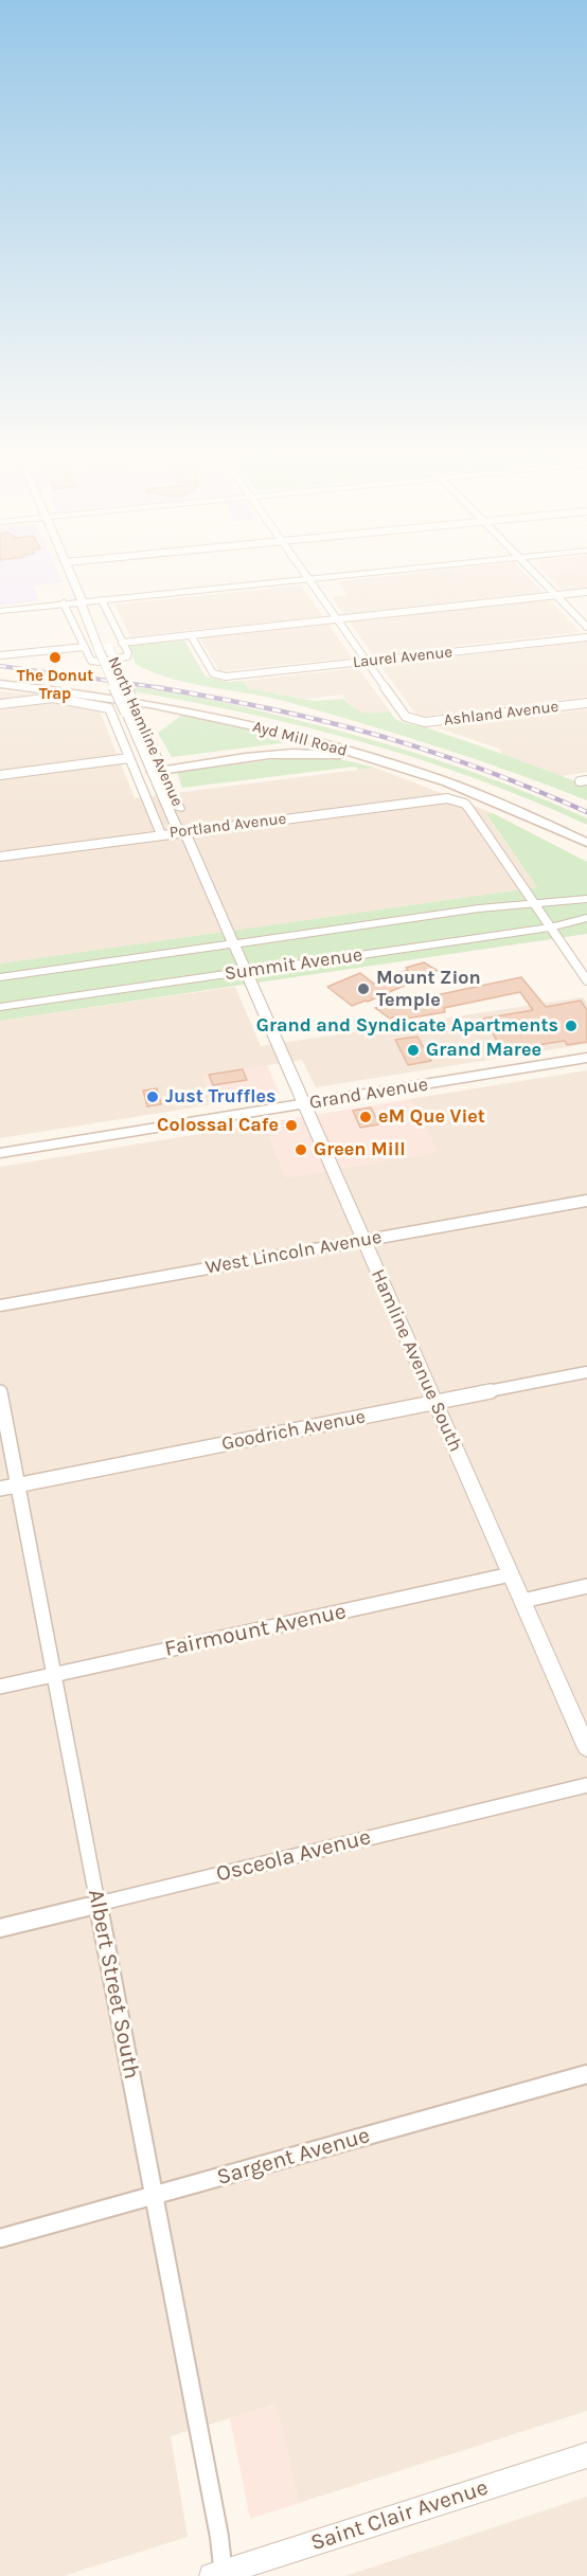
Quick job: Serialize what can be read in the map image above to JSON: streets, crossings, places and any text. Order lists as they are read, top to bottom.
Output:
{
  "streets": {
    "main road": ["Ayd Mill Road", "Grand Avenue"],
    "street": [
      "Laurel Avenue",
      "Ashland Avenue",
      "North Hamline Avenue",
      "Portland Avenue",
      "Summit Avenue",
      "West Lincoln Avenue",
      "Hamline Avenue South",
      "Goodrich Avenue",
      "Fairmount Avenue",
      "Osceola Avenue",
      "Albert Street South",
      "Sargent Avenue",
      "Saint Clair Avenue"
    ]
  },
  "crossings": [
    ["Laurel Avenue", "Ashland Avenue"],
    ["North Hamline Avenue", "Portland Avenue"],
    ["North Hamline Avenue", "Summit Avenue"],
    ["North Hamline Avenue", "Hamline Avenue South"],
    ["Portland Avenue", "Summit Avenue"],
    ["Summit Avenue", "Hamline Avenue South"],
    ["Grand Avenue", "Hamline Avenue South"],
    ["West Lincoln Avenue", "Hamline Avenue South"],
    ["Hamline Avenue South", "Goodrich Avenue"],
    ["Hamline Avenue South", "Fairmount Avenue"],
    ["Goodrich Avenue", "Albert Street South"],
    ["Fairmount Avenue", "Albert Street South"],
    ["Osceola Avenue", "Albert Street South"],
    ["Albert Street South", "Sargent Avenue"],
    ["Albert Street South", "Saint Clair Avenue"]
  ],
  "places": [
    "The Donut Trap",
    "Mount Zion Temple",
    "Grand and Syndicate Apartments",
    "Grand Maree",
    "Just Truffles",
    "eM Que Viet",
    "Colossal Cafe",
    "Green Mill"
  ]
}
